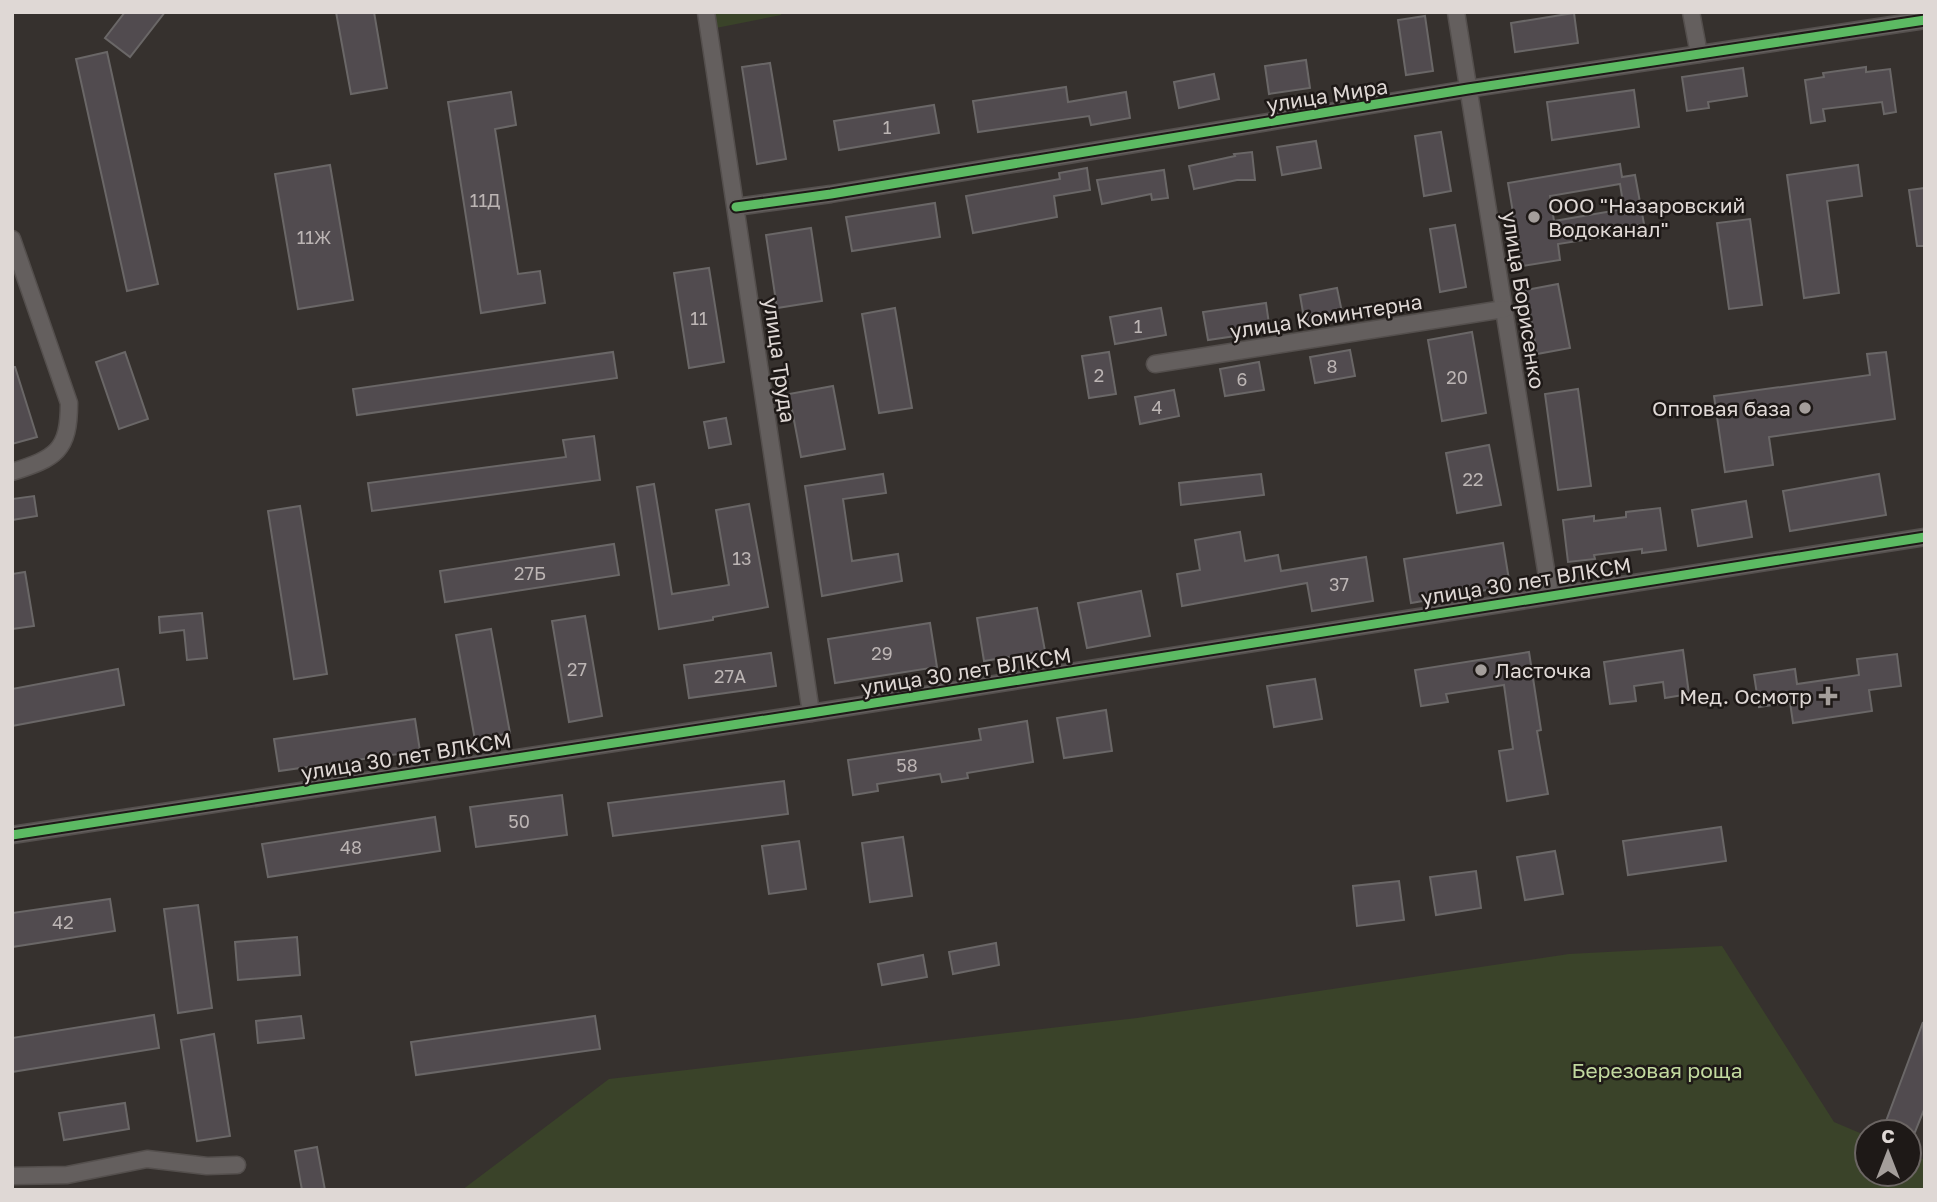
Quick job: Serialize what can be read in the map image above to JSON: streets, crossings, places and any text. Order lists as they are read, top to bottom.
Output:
{
  "streets": {
    "street": [
      "улица Мира",
      "улица Борисенко",
      "улица Коминтерна",
      "улица Труда",
      "улица 30 лет ВЛКСМ"
    ]
  },
  "crossings": [
    ["улица Мира", "улица Борисенко"],
    ["улица Мира", "улица Труда"],
    ["улица Борисенко", "улица Коминтерна"],
    ["улица Борисенко", "улица 30 лет ВЛКСМ"],
    ["улица Труда", "улица 30 лет ВЛКСМ"]
  ],
  "parks": ["Березовая роща"],
  "places": {
    "other": ["ООО \"Назаровский Водоканал\"", "Оптовая база", "Ласточка"],
    "health": ["Мед. Осмотр"]
  },
  "house_numbers": [
    "1",
    "11Д",
    "11Ж",
    "11",
    "1",
    "8",
    "2",
    "20",
    "6",
    "4",
    "22",
    "13",
    "27Б",
    "37",
    "29",
    "27",
    "27А",
    "58",
    "50",
    "48",
    "42"
  ],
  "north": "top"
}
